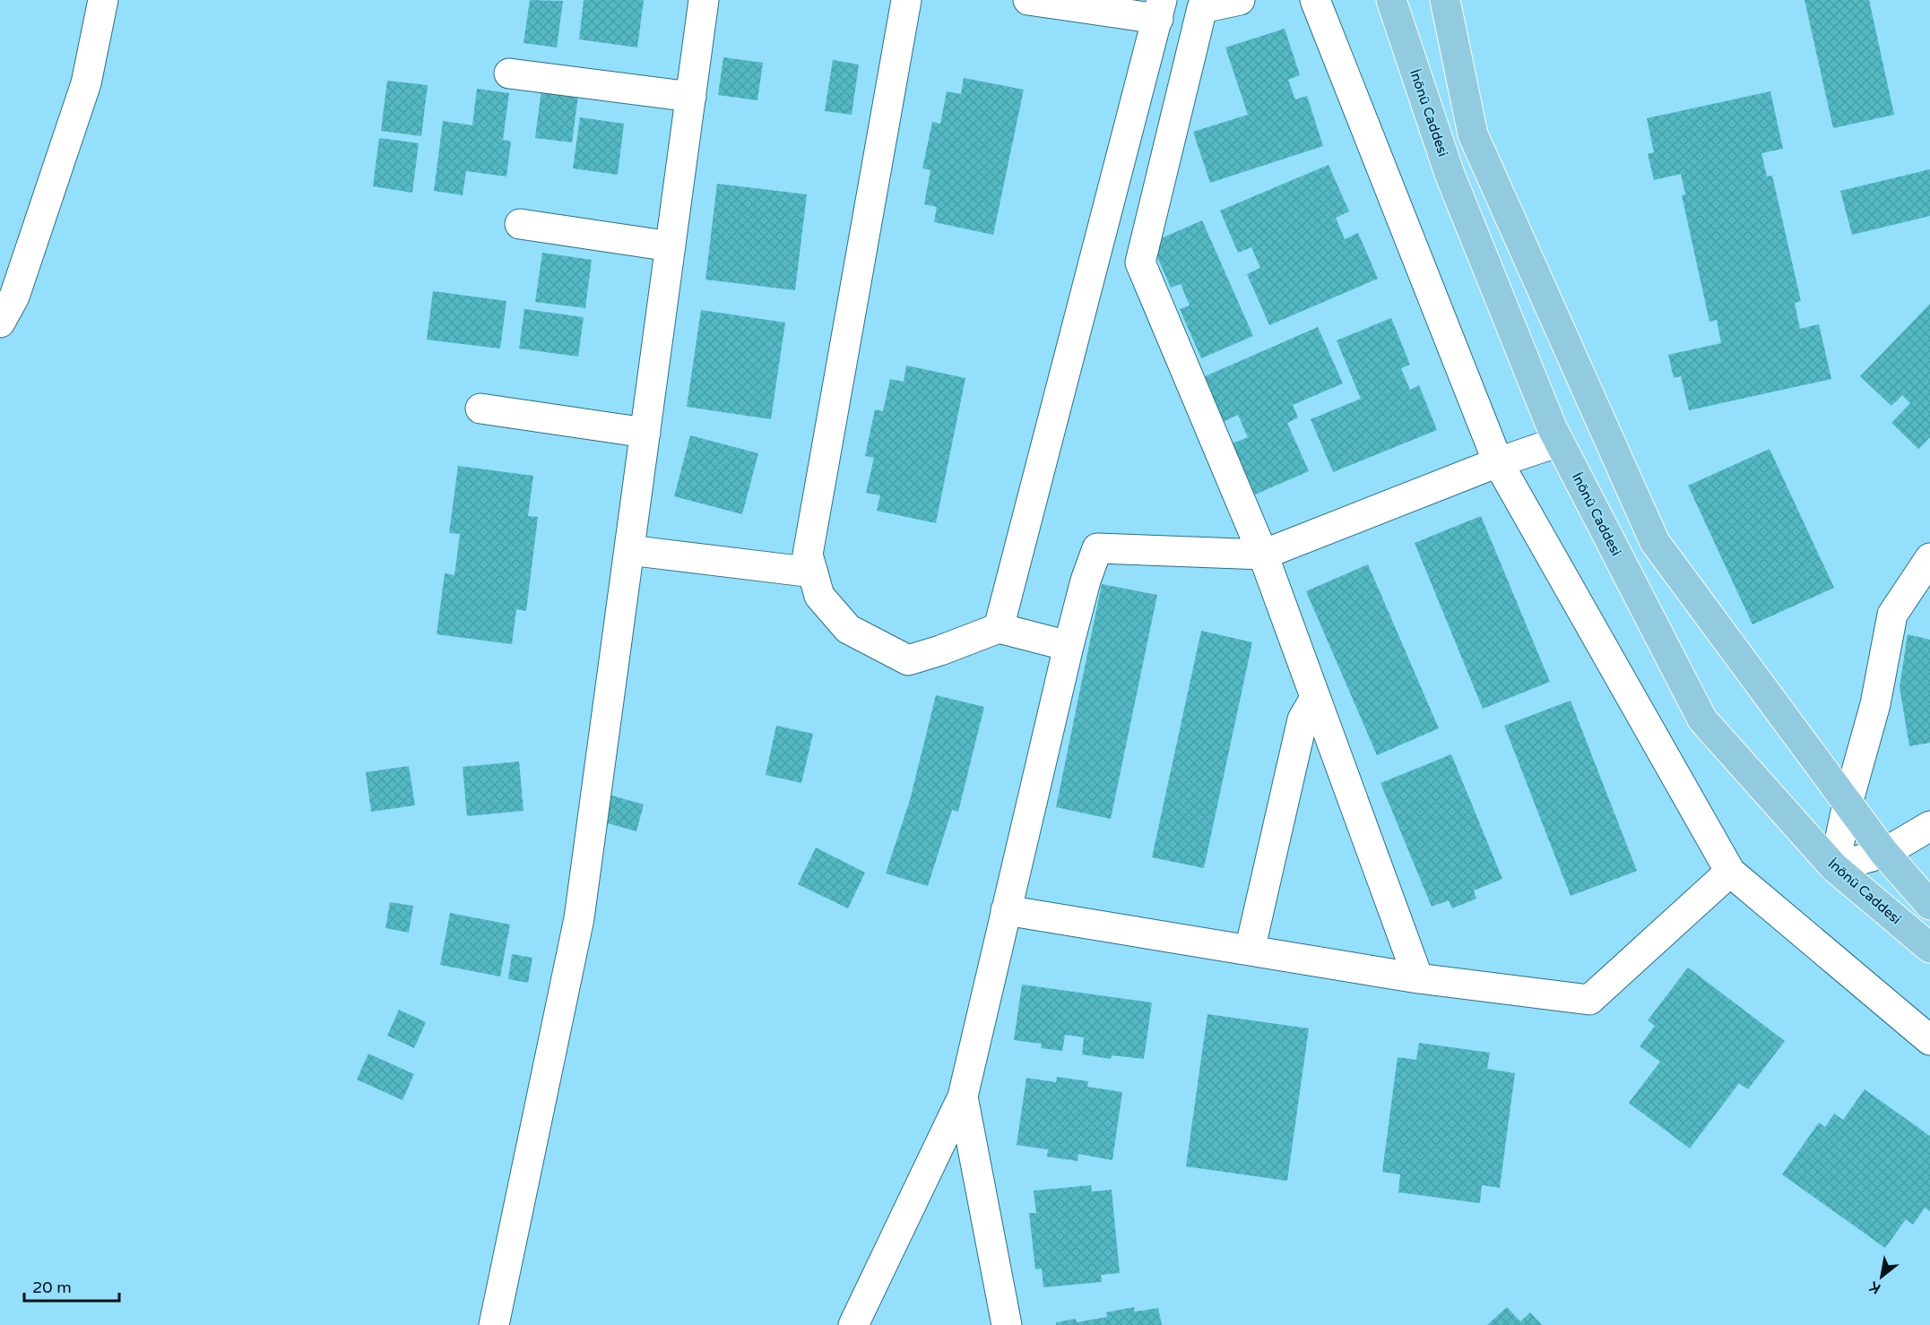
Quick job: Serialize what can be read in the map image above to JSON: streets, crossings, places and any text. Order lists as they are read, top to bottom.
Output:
{
  "streets": {
    "main road": ["İnönü Caddesi"]
  },
  "scale_bar": "20 m",
  "north": "bottom left"
}
